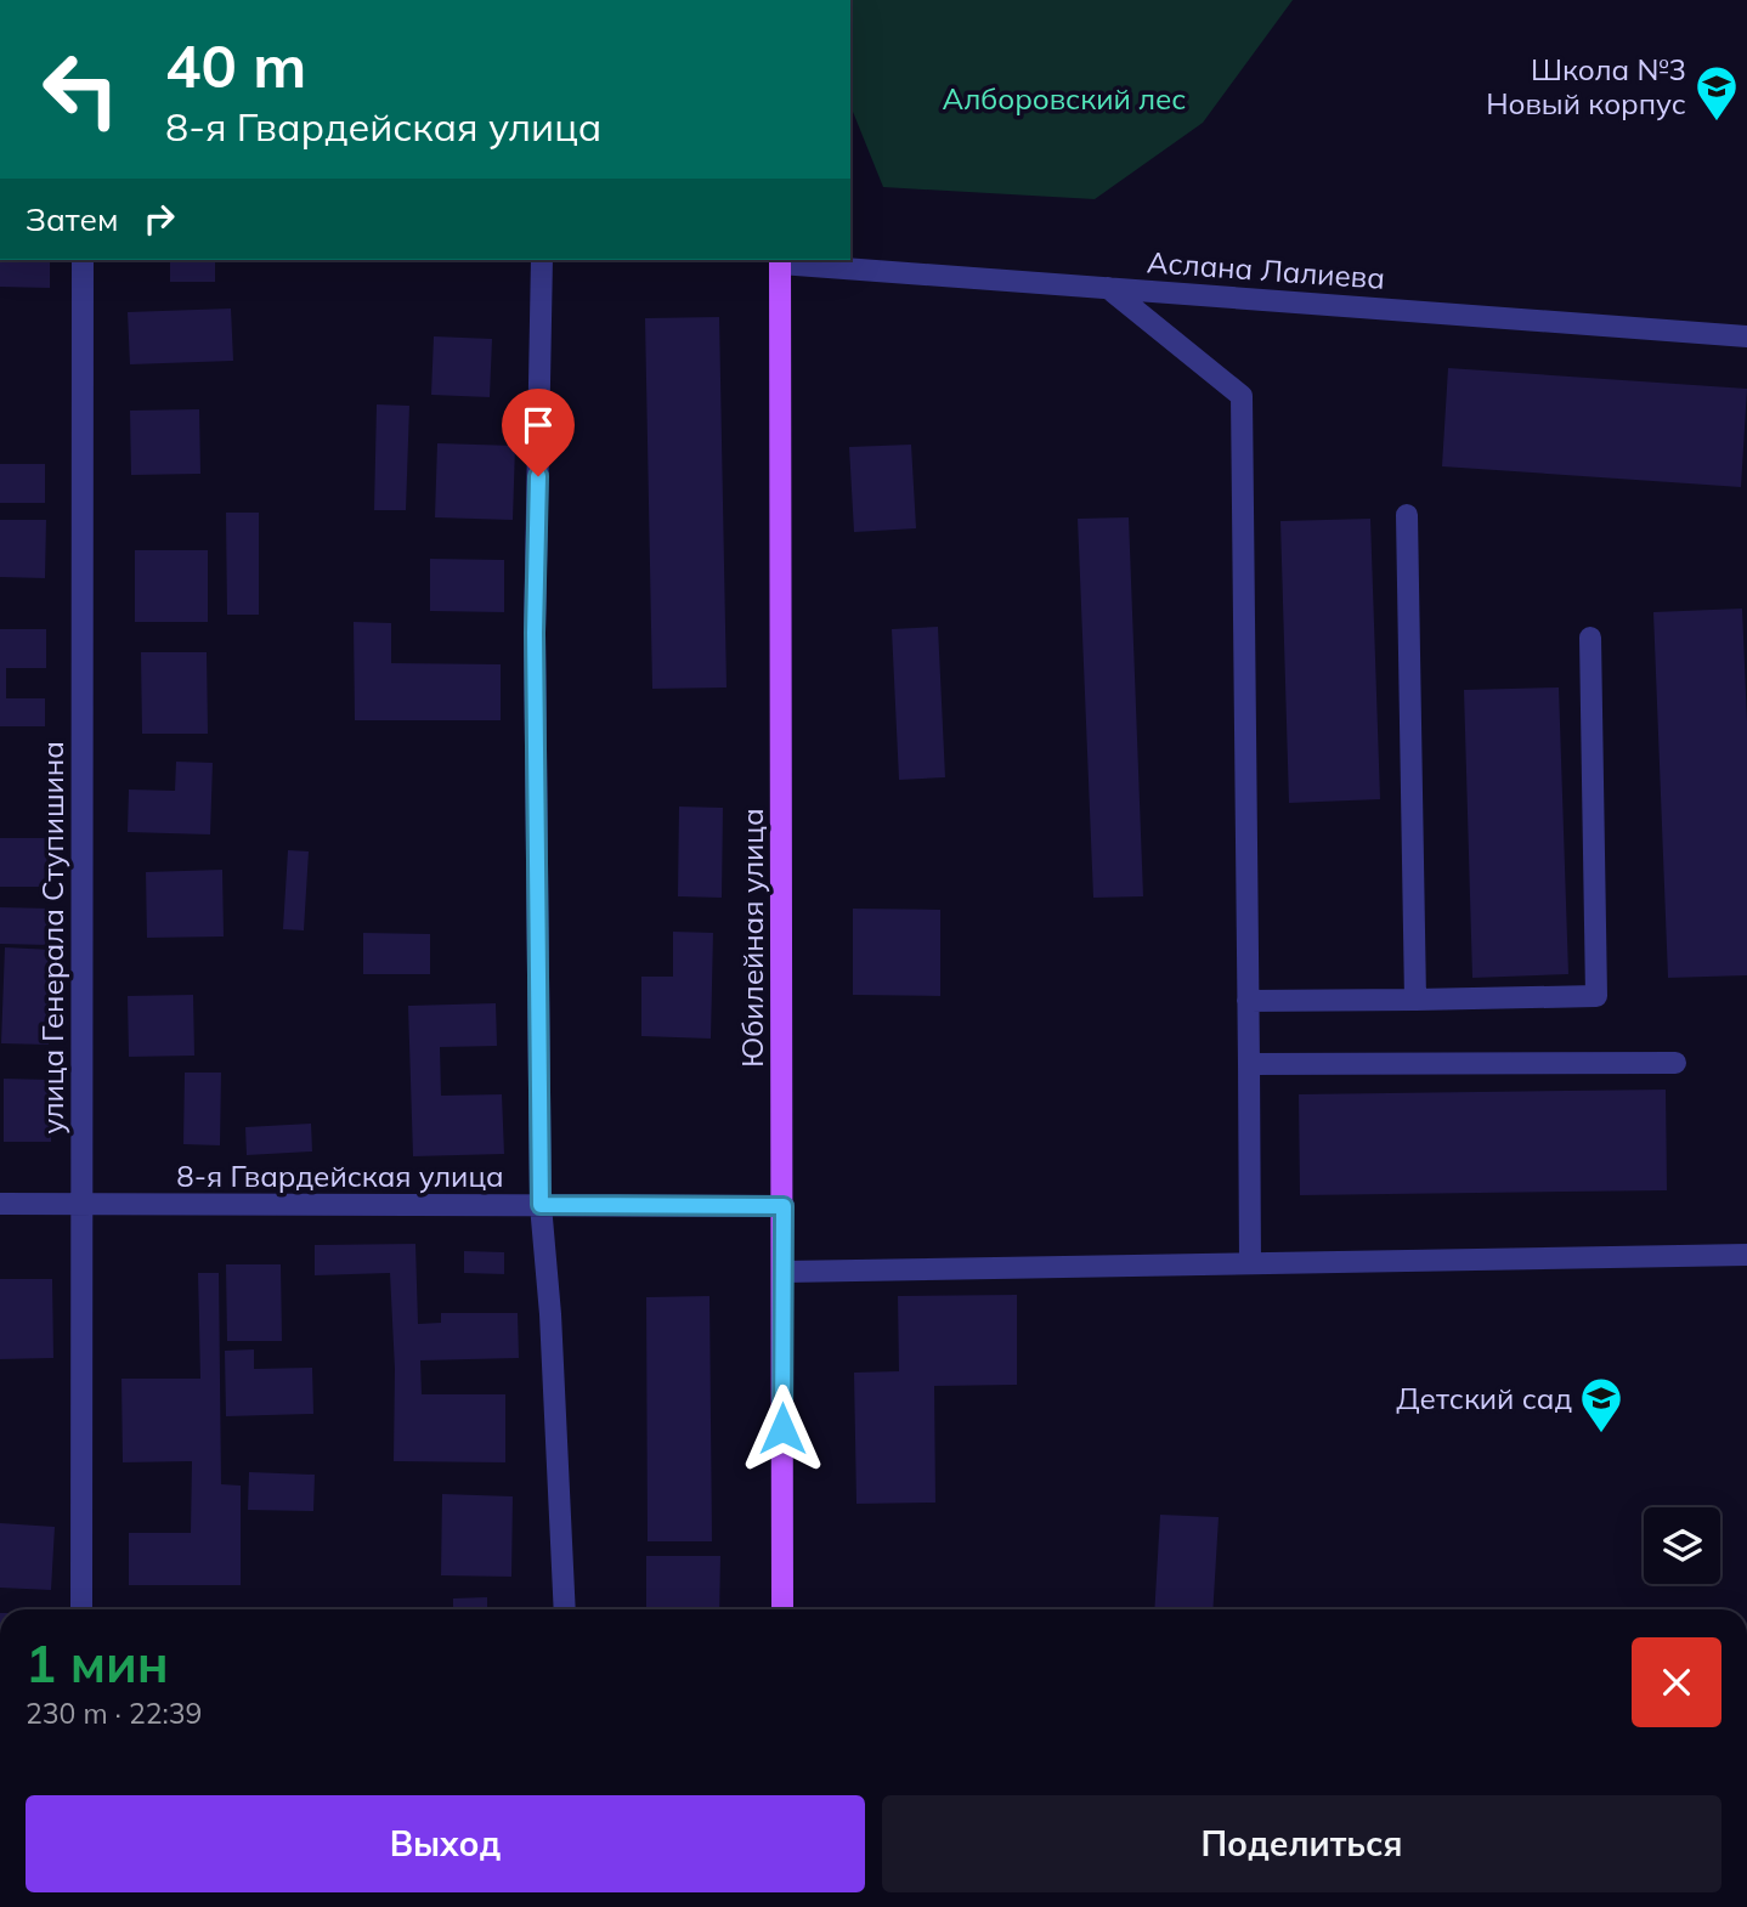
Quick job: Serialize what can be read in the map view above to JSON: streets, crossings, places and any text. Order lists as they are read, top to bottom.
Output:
{
  "streets": {
    "main road": ["Юбилейная улица"],
    "street": ["Аслана Лалиева", "улица Генерала Ступишина", "8-я Гвардейская улица"]
  },
  "crossings": [
    ["Аслана Лалиева", "Юбилейная улица"],
    ["улица Генерала Ступишина", "8-я Гвардейская улица"],
    ["Юбилейная улица", "8-я Гвардейская улица"]
  ],
  "parks": ["Алборовский лес"],
  "places": {
    "school or university": ["Школа №3 Новый корпус", "Детский сад"]
  },
  "page": {
    "turn": ["40 m", "8-я Гвардейская улица"],
    "then": "Затем",
    "heading": ["1 мин", "230 m · 22:39"],
    "buttons": ["Выход", "Поделиться"]
  }
}
